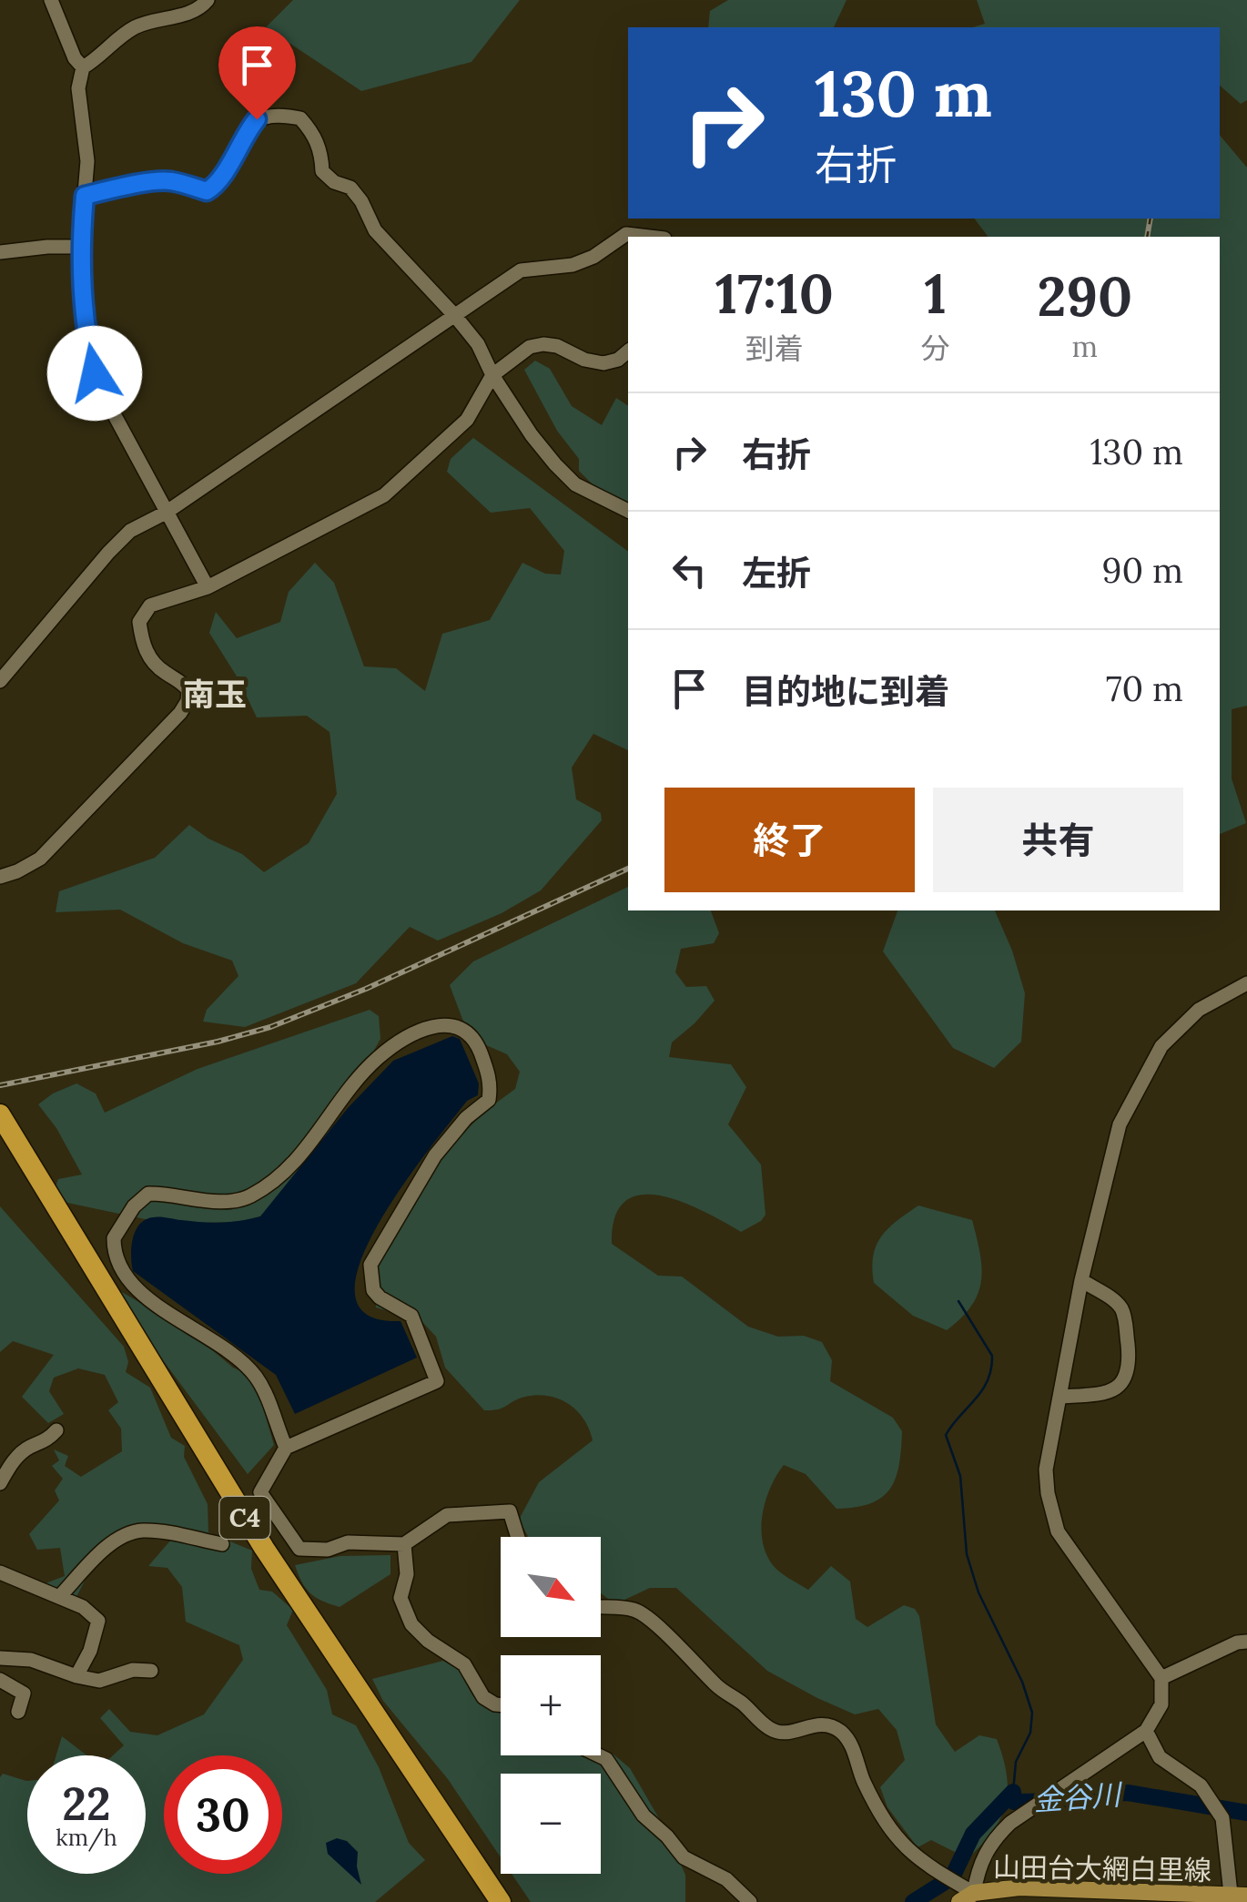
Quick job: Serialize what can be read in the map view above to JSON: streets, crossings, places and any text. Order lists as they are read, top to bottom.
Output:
{
  "streets": {
    "highway": ["C4"],
    "main road": ["山田台大網白里線"]
  },
  "districts": ["南玉"],
  "water": ["金谷川"],
  "north": "bottom right",
  "page": {
    "turn": ["130 m", "右折"],
    "eta": [
      "17:10",
      "到着",
      "1",
      "分",
      "290",
      "m"
    ],
    "list": [
      {
        "name": "右折",
        "value": "130 m"
      },
      {
        "name": "左折",
        "value": "90 m"
      },
      {
        "name": "目的地に到着",
        "value": "70 m"
      }
    ],
    "buttons": ["終了", "共有"],
    "map_buttons": ["+", "−"],
    "speed": "22 km/h",
    "limit": "30"
  }
}
